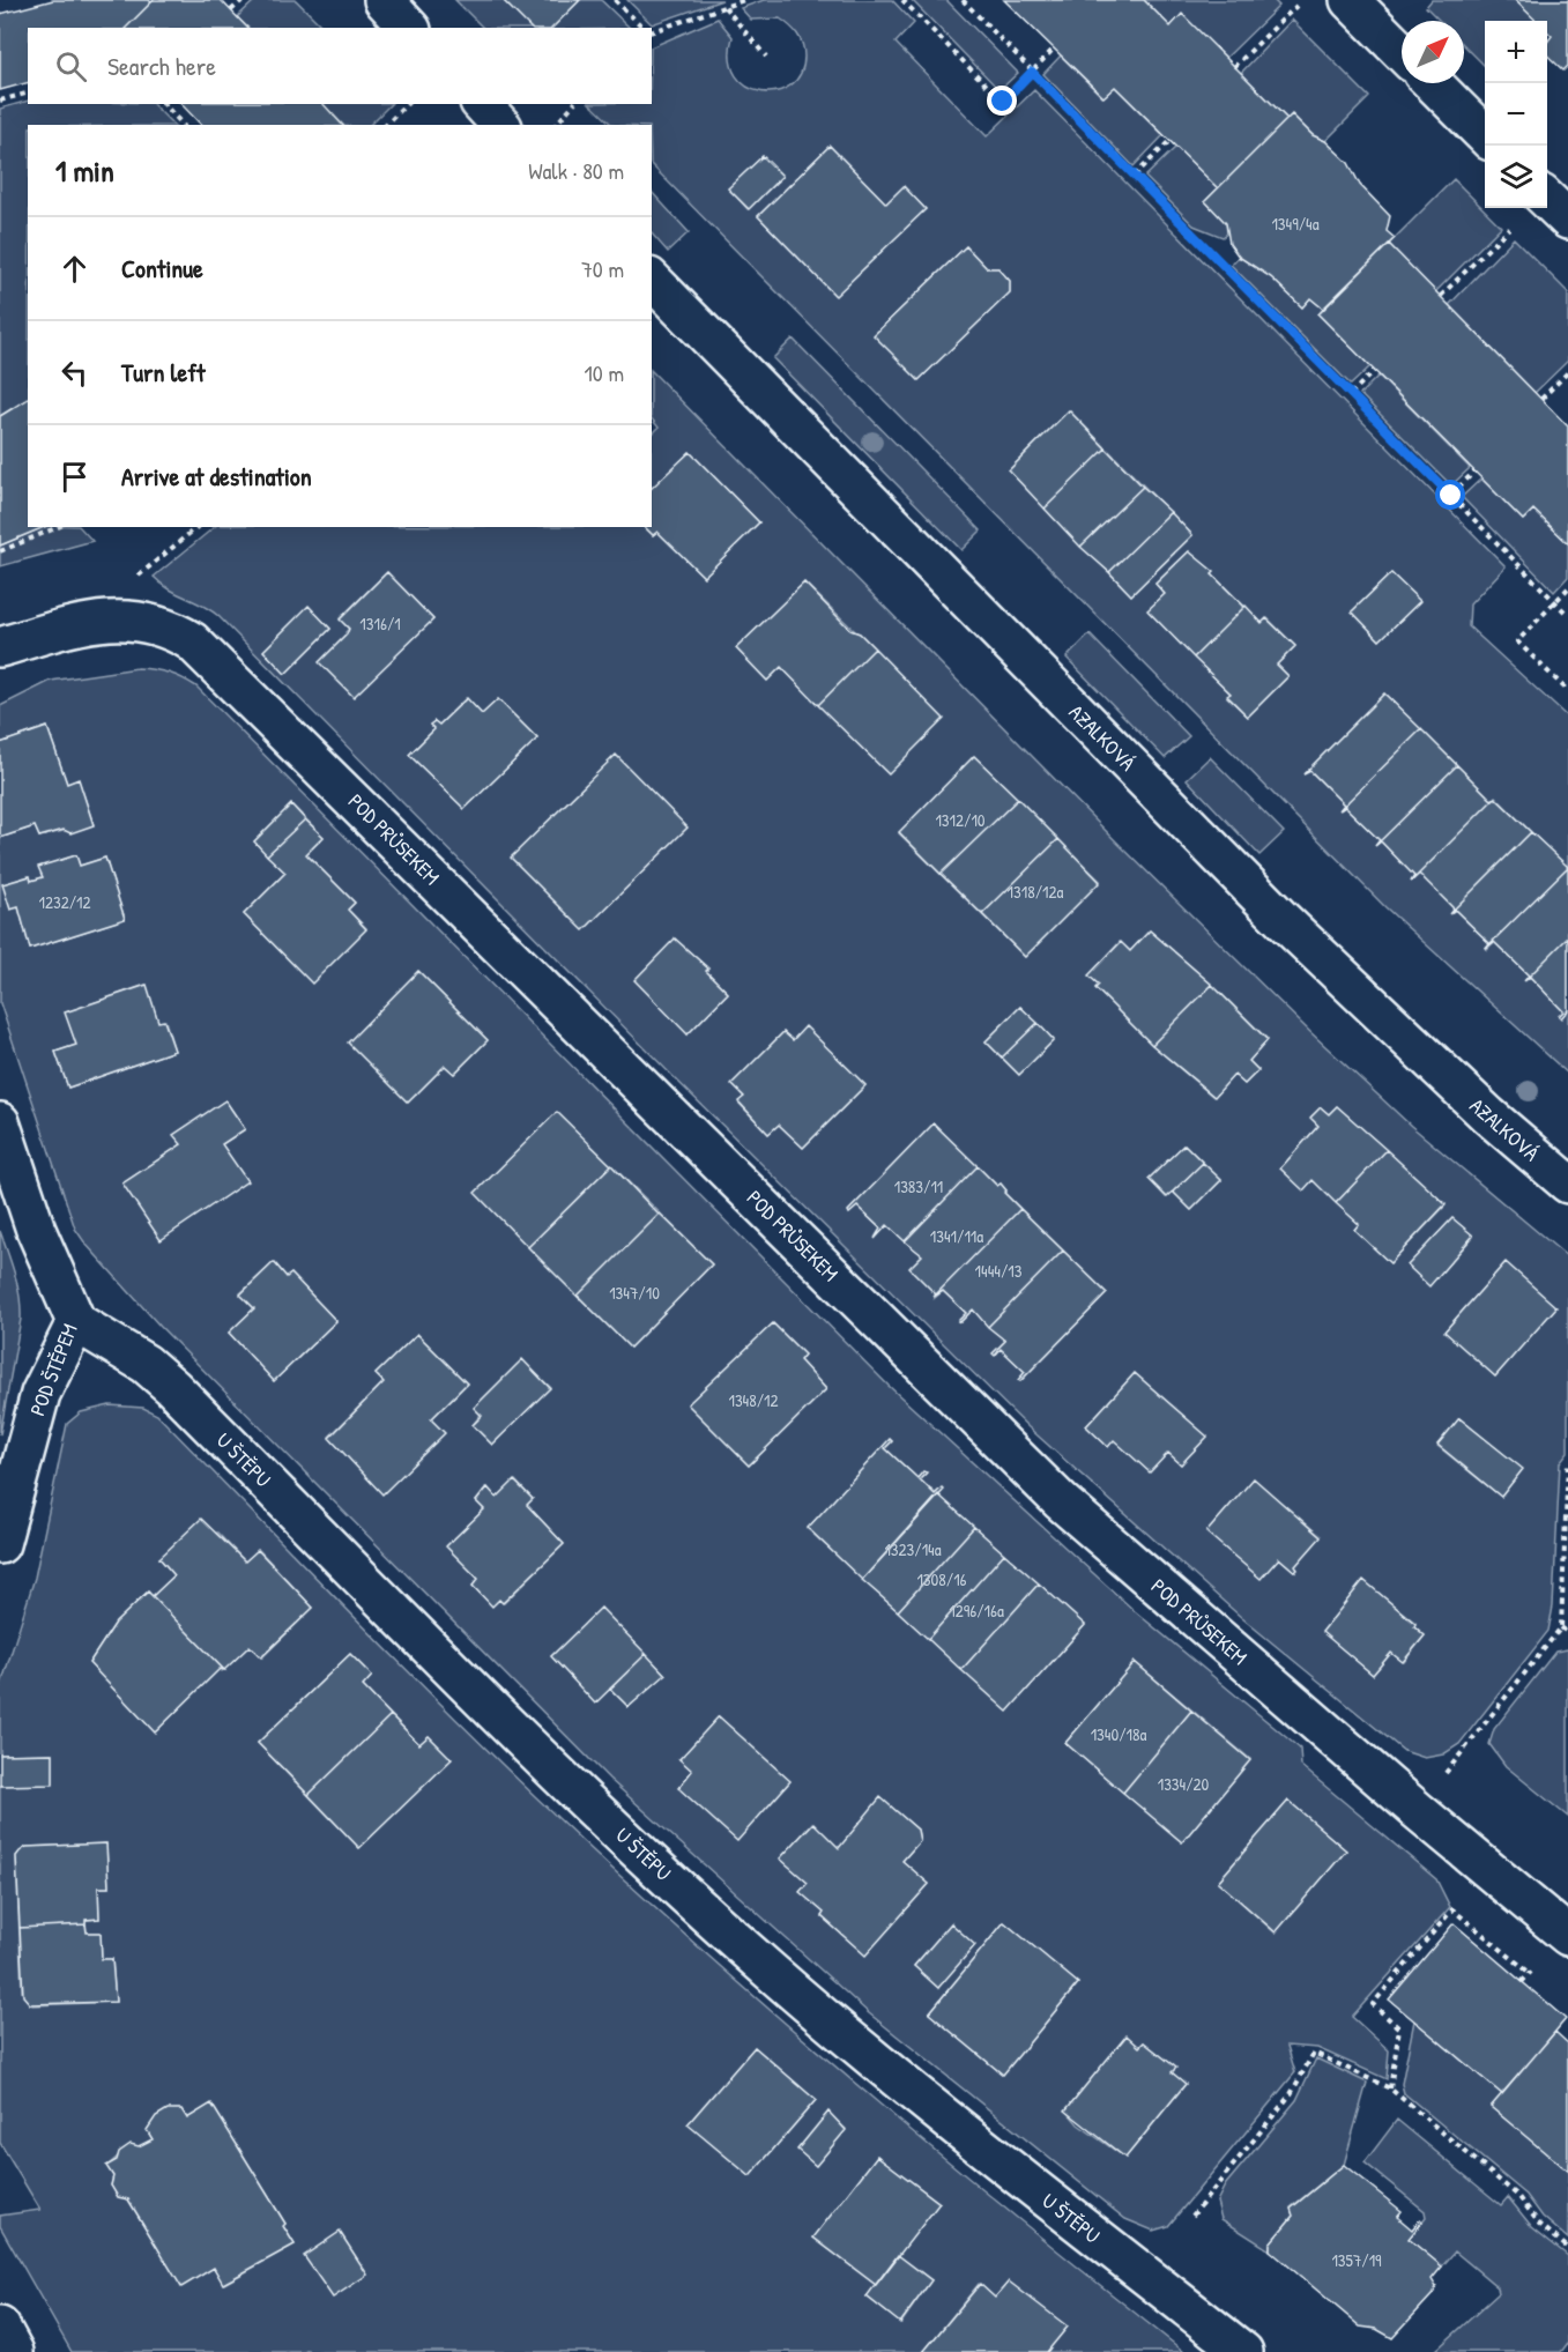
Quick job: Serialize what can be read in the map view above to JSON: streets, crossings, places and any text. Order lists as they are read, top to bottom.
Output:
{
  "streets": {
    "street": [
      "AZALKOVÁ",
      "POD PRŮSEKEM",
      "POD ŠTĚPEM",
      "U ŠTĚPU"
    ]
  },
  "crossings": [
    ["POD ŠTĚPEM", "U ŠTĚPU"]
  ],
  "house_numbers": [
    "1349/4a",
    "1316/1",
    "1312/10",
    "1318/12a",
    "1232/12",
    "1383/11",
    "1341/11a",
    "1444/13",
    "1347/10",
    "1348/12",
    "1323/14a",
    "1308/16",
    "1296/16a",
    "1340/18a",
    "1334/20",
    "1357/19"
  ],
  "north": "top right",
  "page": {
    "map_buttons": ["+", "−"],
    "search": "Search here",
    "heading": ["1 min", "Walk · 80 m"],
    "list": [
      ["Continue", "70 m"],
      ["Turn left", "10 m"],
      "Arrive at destination"
    ]
  }
}
